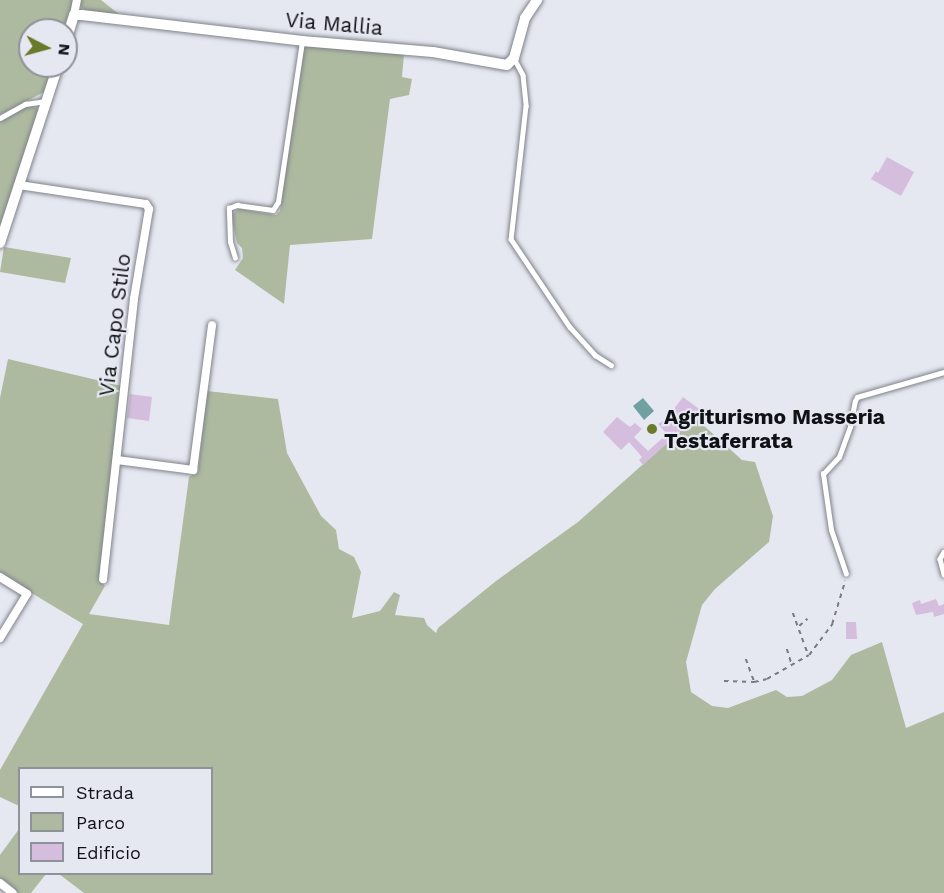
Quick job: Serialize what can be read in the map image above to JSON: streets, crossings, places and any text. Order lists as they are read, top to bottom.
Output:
{
  "streets": {
    "street": ["Via Mallia", "Via Capo Stilo"]
  },
  "places": ["Agriturismo Masseria Testaferrata"],
  "legend": ["Strada", "Parco", "Edificio"],
  "north": "right"
}
